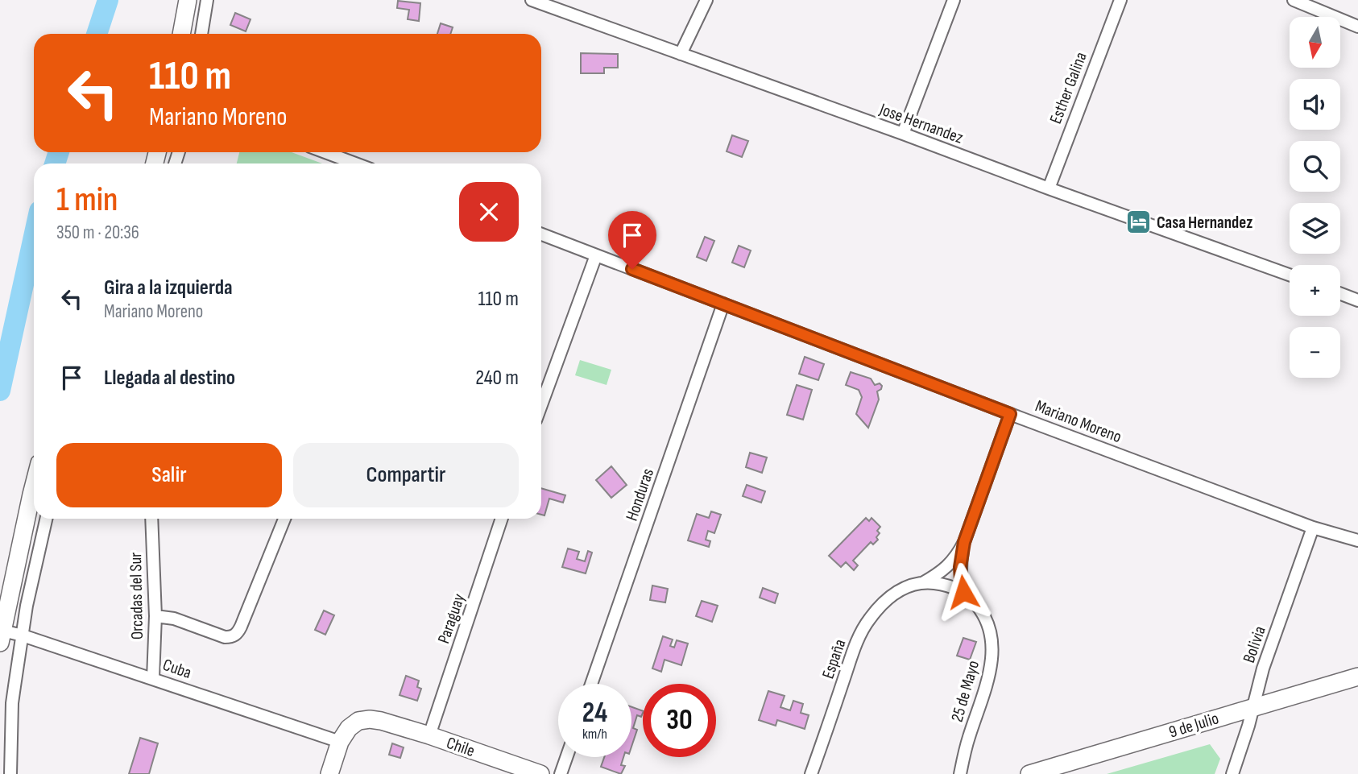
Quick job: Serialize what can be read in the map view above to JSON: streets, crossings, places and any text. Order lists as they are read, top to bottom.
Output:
{
  "streets": {
    "street": [
      "Esther Galina",
      "Jose Hernandez",
      "Mariano Moreno",
      "Honduras",
      "Orcadas del Sur",
      "Paraguay",
      "Bolivia",
      "España",
      "Cuba",
      "25 de Mayo",
      "9 de Julio",
      "Chile"
    ]
  },
  "crossings": [
    ["Esther Galina", "Jose Hernandez"],
    ["Mariano Moreno", "Honduras"],
    ["Mariano Moreno", "Bolivia"],
    ["Mariano Moreno", "España"],
    ["Orcadas del Sur", "Cuba"],
    ["Paraguay", "Chile"],
    ["Bolivia", "9 de Julio"],
    ["España", "25 de Mayo"],
    ["Cuba", "Chile"]
  ],
  "places": {
    "hotel": ["Casa Hernandez"]
  },
  "north": "bottom",
  "page": {
    "map_buttons": ["+", "−"],
    "turn": ["110 m", "Mariano Moreno"],
    "heading": ["1 min", "350 m · 20:36"],
    "list": [
      {
        "name": "Gira a la izquierda",
        "note": "Mariano Moreno",
        "value": "110 m"
      },
      {
        "name": "Llegada al destino",
        "value": "240 m"
      }
    ],
    "buttons": ["Salir", "Compartir"],
    "speed": "24 km/h",
    "limit": "30"
  }
}
